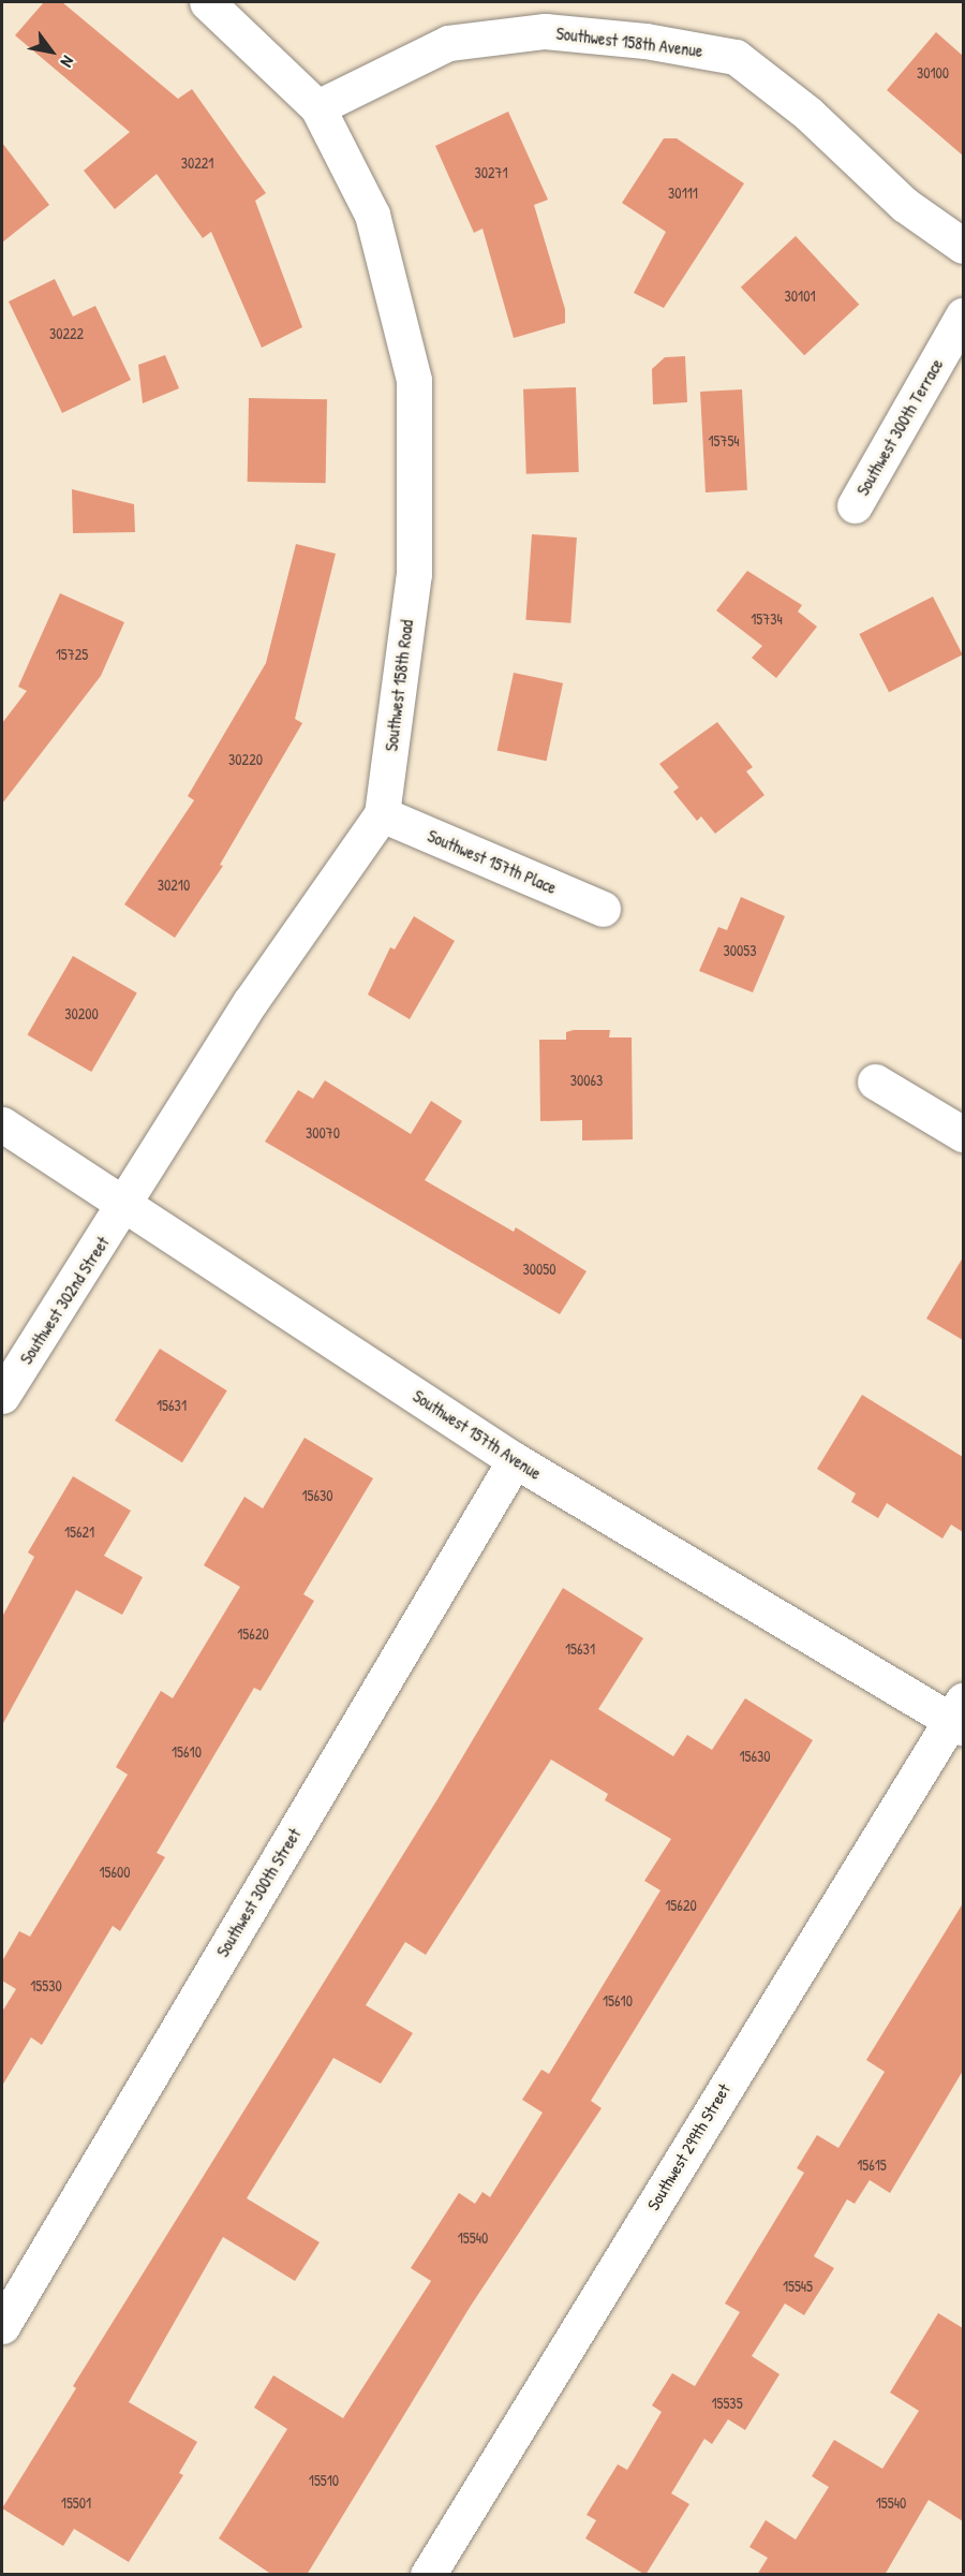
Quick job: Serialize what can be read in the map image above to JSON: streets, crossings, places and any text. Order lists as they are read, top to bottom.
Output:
{
  "streets": {
    "street": [
      "Southwest 158th Avenue",
      "Southwest 300th Terrace",
      "Southwest 158th Road",
      "Southwest 157th Place",
      "Southwest 302nd Street",
      "Southwest 157th Avenue",
      "Southwest 300th Street",
      "Southwest 299th Street"
    ]
  },
  "crossings": [
    ["Southwest 158th Avenue", "Southwest 158th Road"],
    ["Southwest 158th Road", "Southwest 157th Place"],
    ["Southwest 158th Road", "Southwest 302nd Street"],
    ["Southwest 158th Road", "Southwest 157th Avenue"],
    ["Southwest 302nd Street", "Southwest 157th Avenue"],
    ["Southwest 157th Avenue", "Southwest 300th Street"],
    ["Southwest 157th Avenue", "Southwest 299th Street"]
  ],
  "house_numbers": [
    "30100",
    "30221",
    "30271",
    "30111",
    "30101",
    "30222",
    "15754",
    "15734",
    "15725",
    "30220",
    "30210",
    "30053",
    "30200",
    "30063",
    "30070",
    "30050",
    "15631",
    "15630",
    "15621",
    "15620",
    "15631",
    "15610",
    "15630",
    "15600",
    "15620",
    "15530",
    "15610",
    "15615",
    "15540",
    "15545",
    "15535",
    "15510",
    "15501",
    "15540"
  ],
  "north": "bottom right"
}
